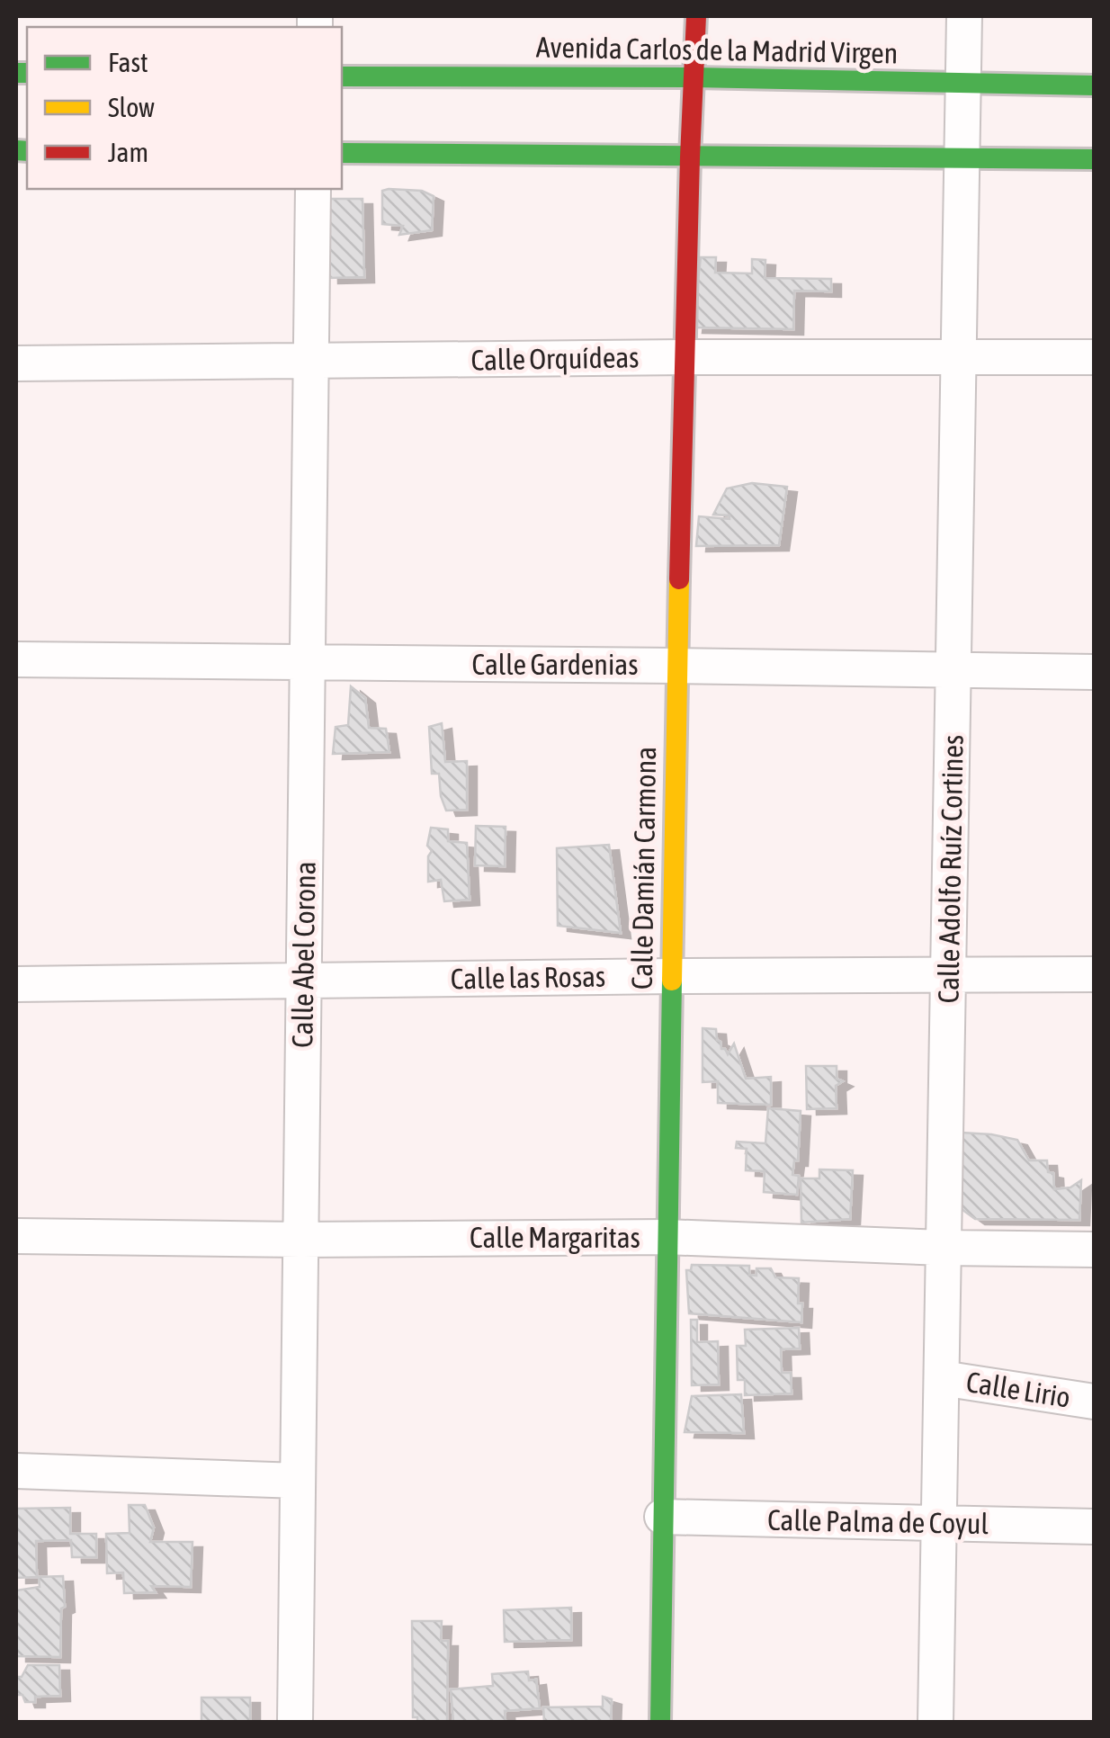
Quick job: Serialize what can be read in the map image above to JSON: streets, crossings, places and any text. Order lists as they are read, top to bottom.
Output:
{
  "streets": {
    "street": [
      "Avenida Carlos de la Madrid Virgen",
      "Calle Orquídeas",
      "Calle Gardenias",
      "Calle Damián Carmona",
      "Calle Adolfo Ruíz Cortines",
      "Calle Abel Corona",
      "Calle las Rosas",
      "Calle Margaritas",
      "Calle Lirio",
      "Calle Palma de Coyul"
    ]
  },
  "crossings": [
    ["Avenida Carlos de la Madrid Virgen", "Calle Damián Carmona"],
    ["Avenida Carlos de la Madrid Virgen", "Calle Adolfo Ruíz Cortines"],
    ["Calle Orquídeas", "Calle Damián Carmona"],
    ["Calle Orquídeas", "Calle Adolfo Ruíz Cortines"],
    ["Calle Orquídeas", "Calle Abel Corona"],
    ["Calle Gardenias", "Calle Damián Carmona"],
    ["Calle Gardenias", "Calle Adolfo Ruíz Cortines"],
    ["Calle Gardenias", "Calle Abel Corona"],
    ["Calle Damián Carmona", "Calle las Rosas"],
    ["Calle Damián Carmona", "Calle Margaritas"],
    ["Calle Damián Carmona", "Calle Palma de Coyul"],
    ["Calle Adolfo Ruíz Cortines", "Calle las Rosas"],
    ["Calle Adolfo Ruíz Cortines", "Calle Margaritas"],
    ["Calle Adolfo Ruíz Cortines", "Calle Lirio"],
    ["Calle Adolfo Ruíz Cortines", "Calle Palma de Coyul"],
    ["Calle Abel Corona", "Calle las Rosas"],
    ["Calle Abel Corona", "Calle Margaritas"]
  ],
  "legend": ["Fast", "Slow", "Jam"]
}
